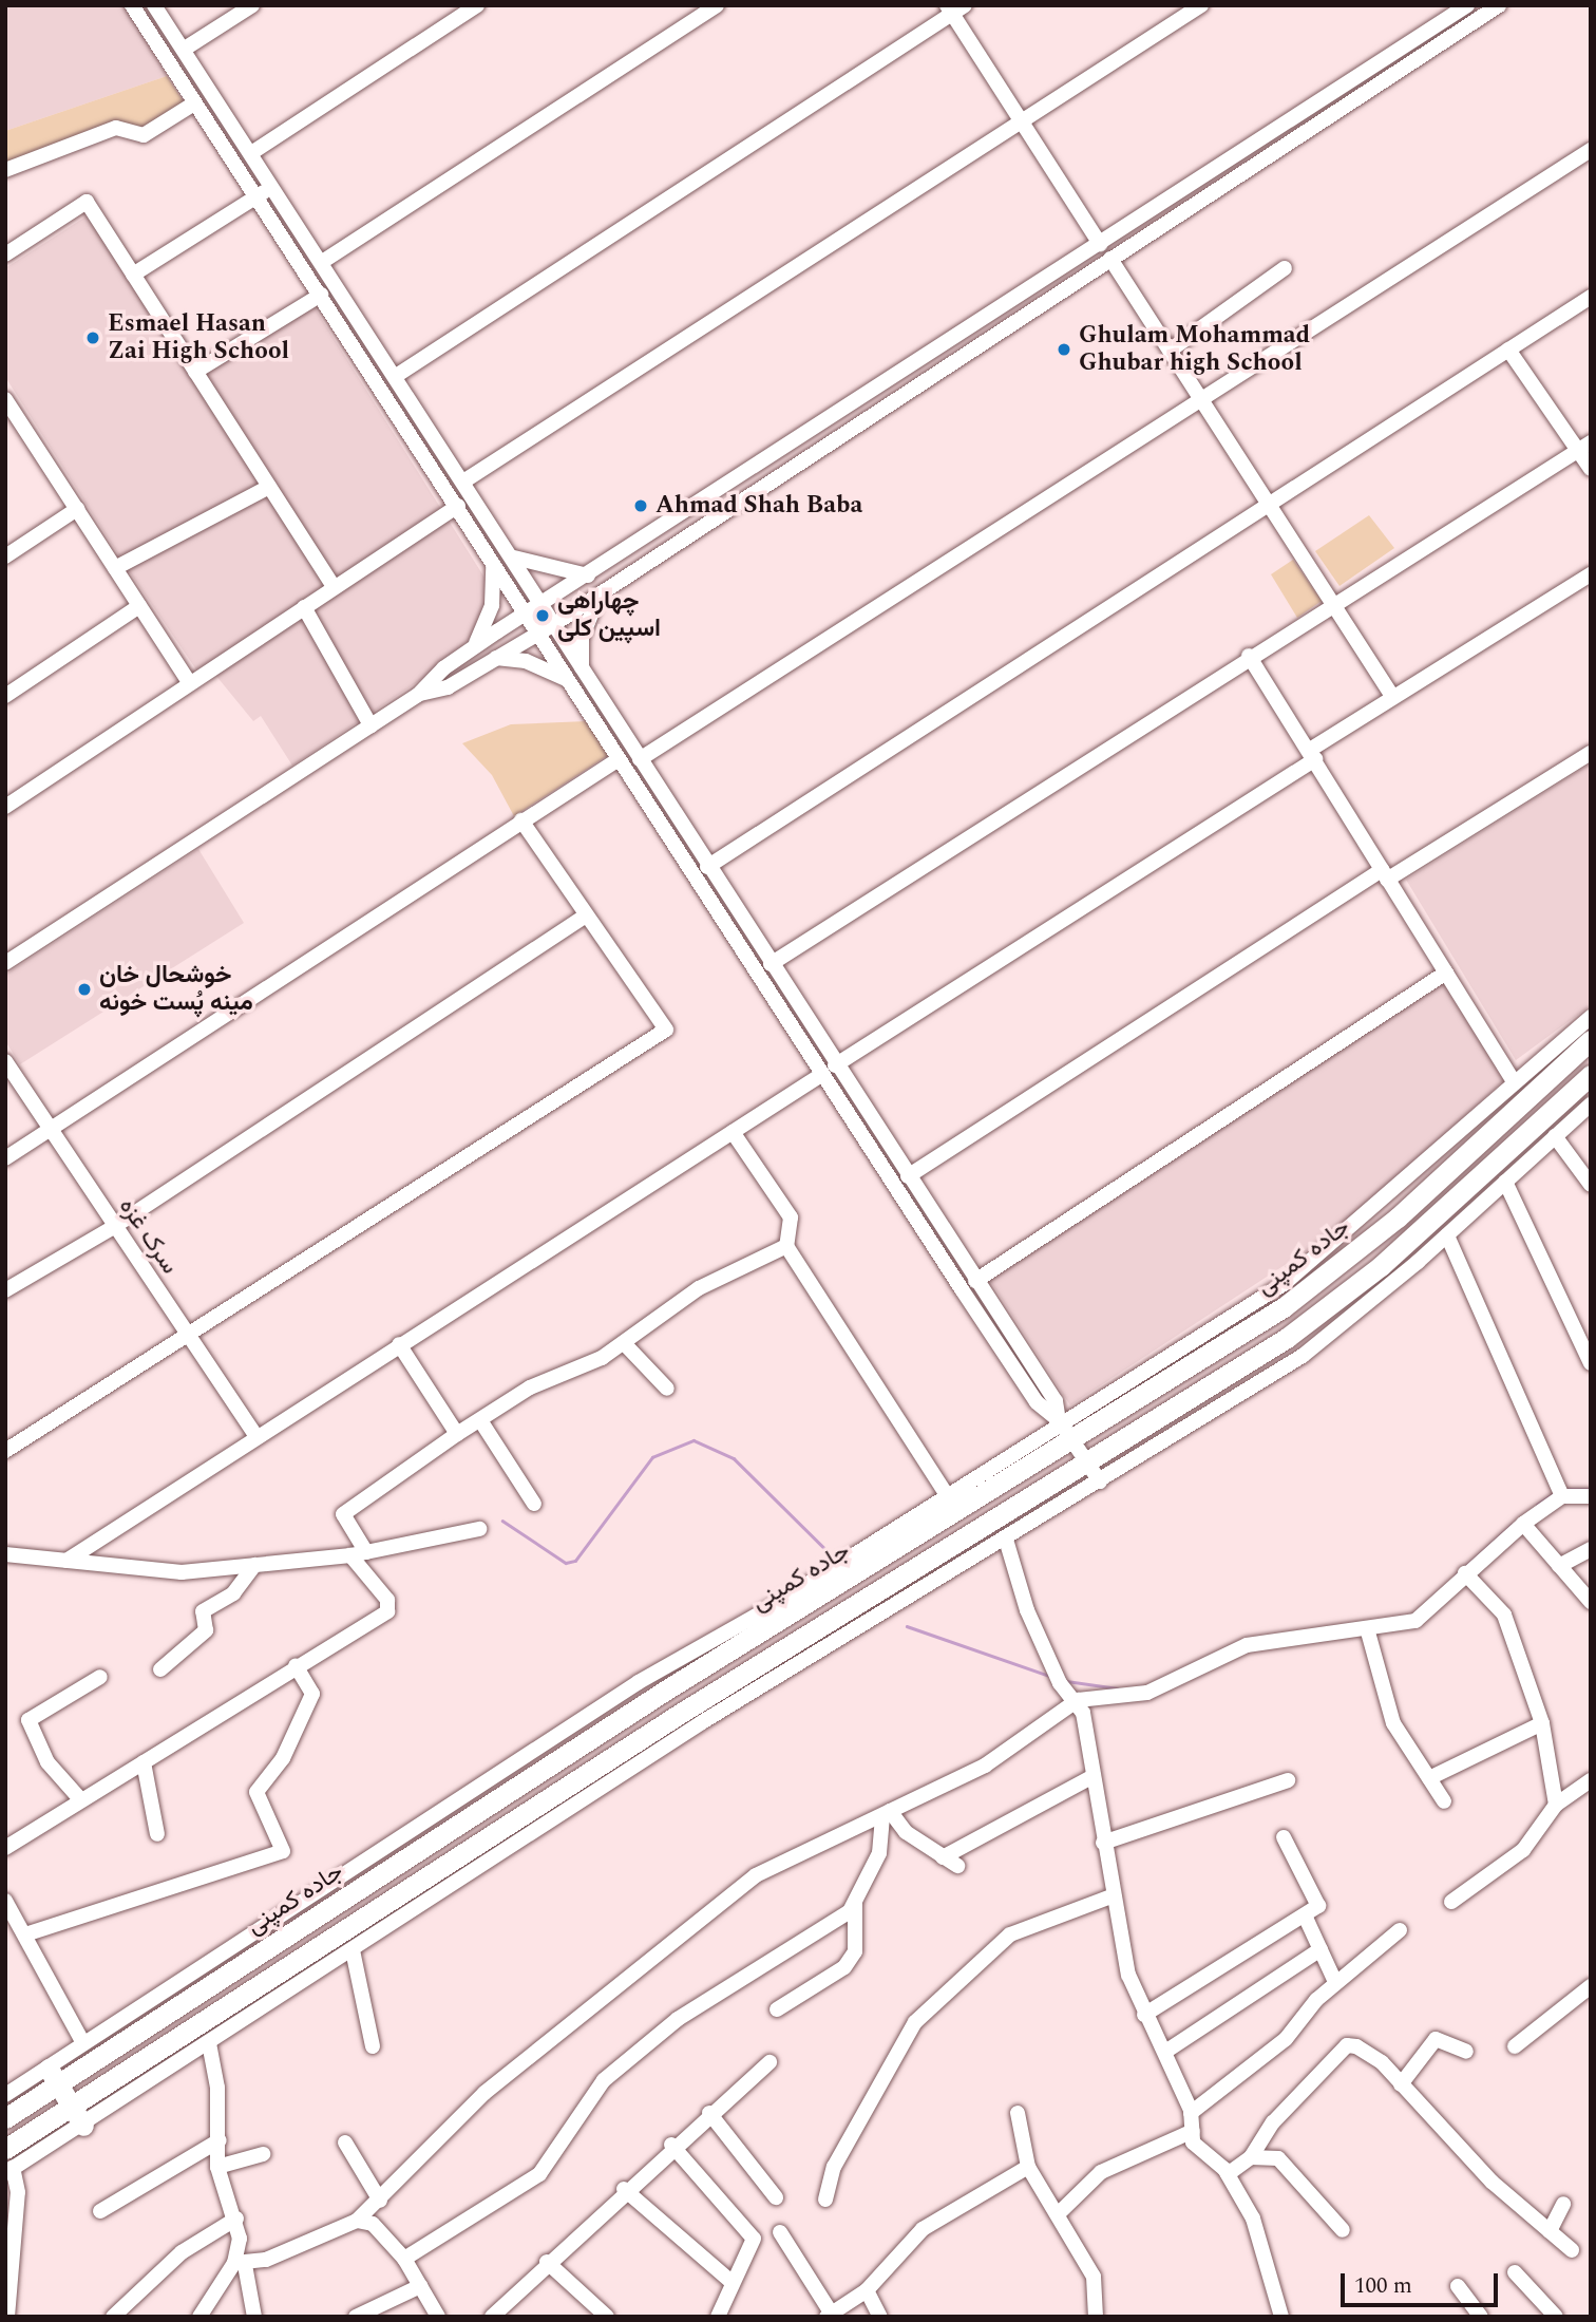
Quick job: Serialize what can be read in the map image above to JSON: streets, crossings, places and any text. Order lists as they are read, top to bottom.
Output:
{
  "streets": {
    "highway": ["جاده کمپنی"],
    "street": ["سرک غزه"]
  },
  "places": [
    "Esmael Hasan Zai High School",
    "Ghulam Mohammad Ghubar high School",
    "Ahmad Shah Baba",
    "چهاراهی اسپین کلی",
    "خوشحال خان مینه پُست خونه"
  ],
  "scale_bar": "100 m"
}
